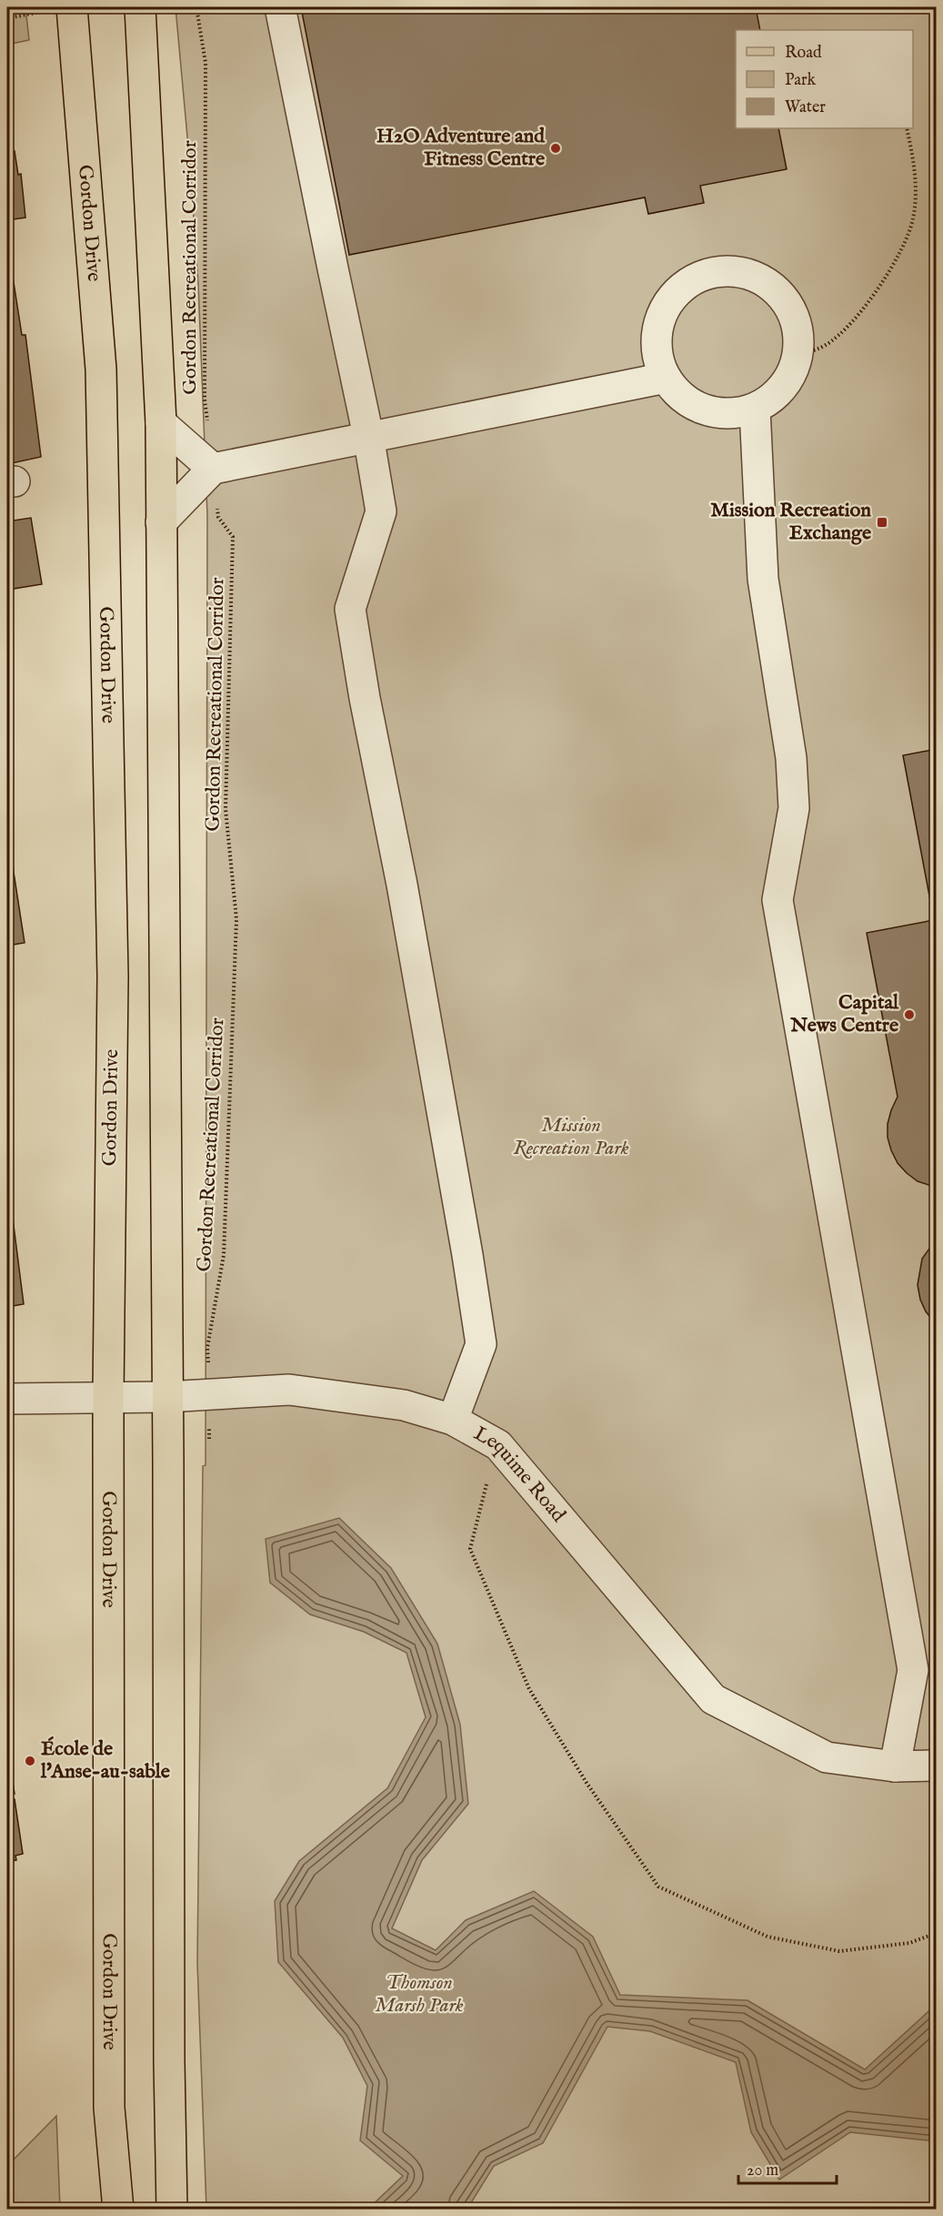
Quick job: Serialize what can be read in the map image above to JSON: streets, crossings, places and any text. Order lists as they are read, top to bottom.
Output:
{
  "streets": {
    "main road": ["Gordon Drive"],
    "street": ["Lequime Road"],
    "path": ["Gordon Recreational Corridor"]
  },
  "crossings": [
    ["Gordon Drive", "Lequime Road"],
    ["Gordon Recreational Corridor", "Lequime Road"]
  ],
  "parks": ["Mission Recreation Park", "Thomson Marsh Park"],
  "places": {
    "other": ["H2O Adventure and Fitness Centre", "Capital News Centre", "École de l'Anse-au-sable"],
    "transit": ["Mission Recreation Exchange"]
  },
  "legend": ["Road", "Park", "Water"],
  "scale_bar": "20 m"
}
